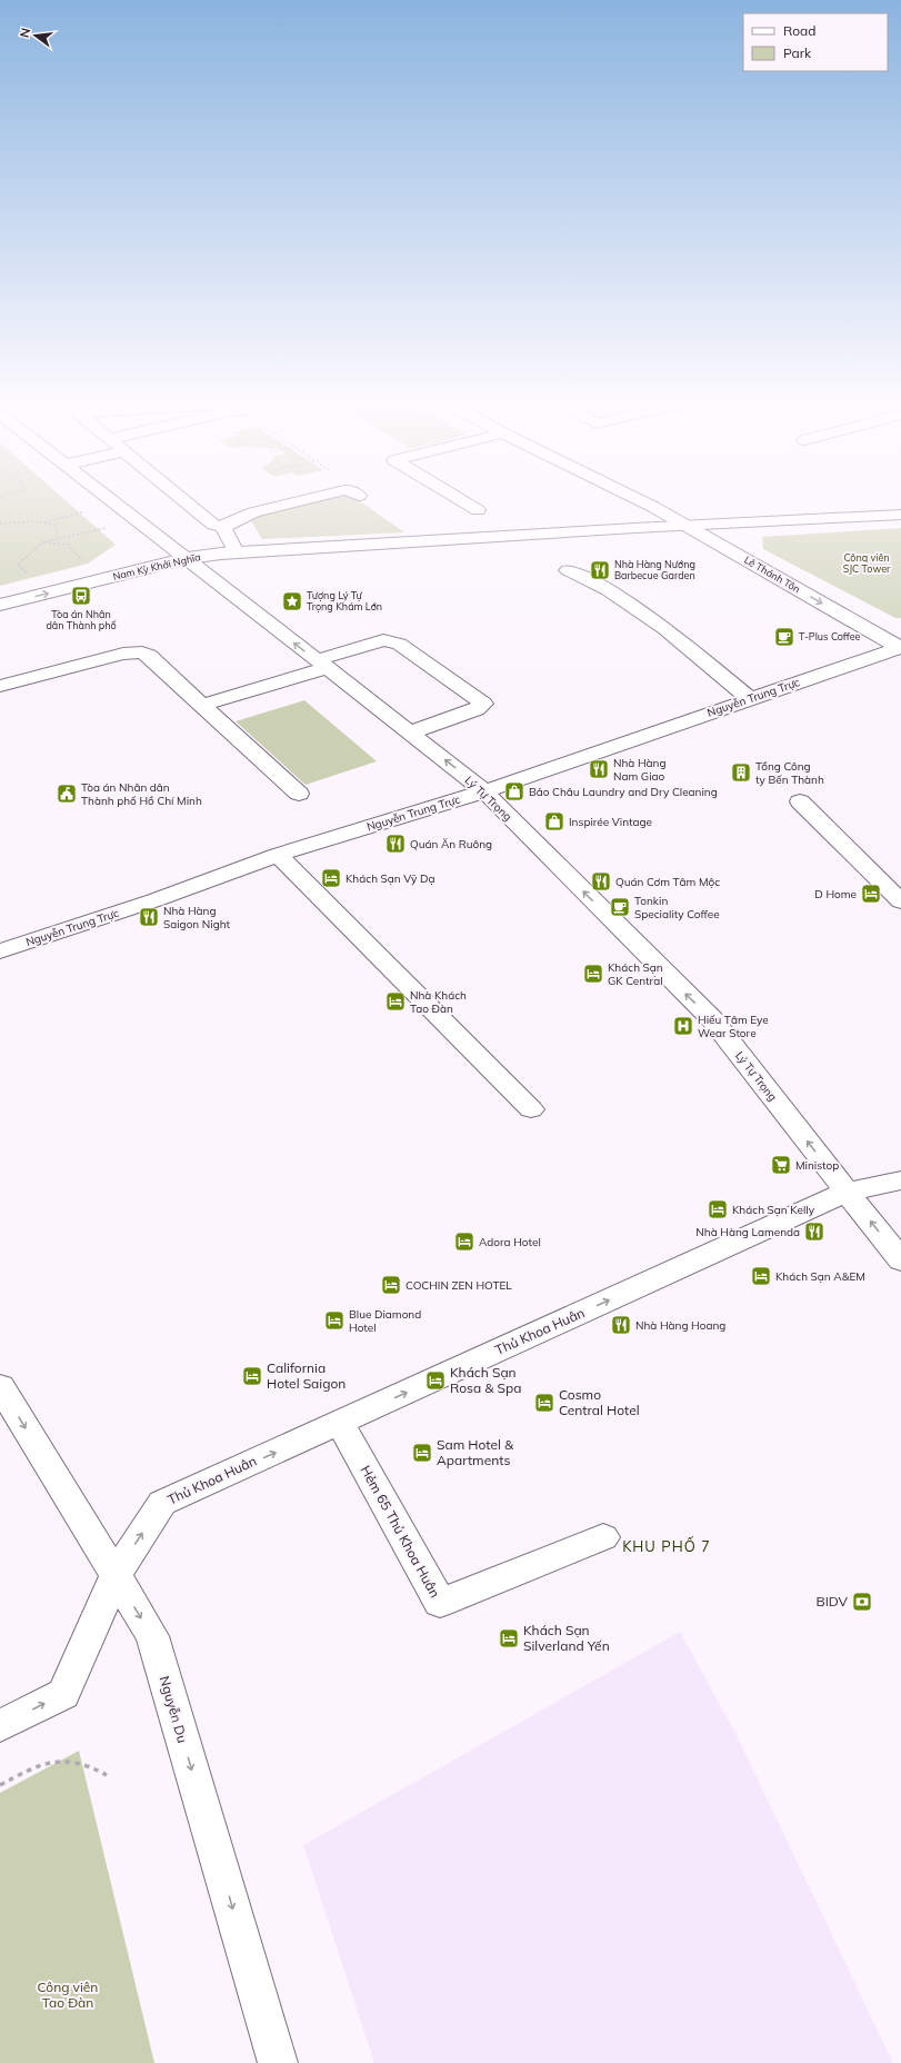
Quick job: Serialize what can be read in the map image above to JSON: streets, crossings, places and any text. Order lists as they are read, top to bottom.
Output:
{
  "streets": {
    "street": [
      "Nam Kỳ Khởi Nghĩa",
      "Lê Thánh Tôn",
      "Nguyễn Trung Trực",
      "Lý Tự Trọng",
      "Thủ Khoa Huân",
      "Hẻm 65 Thủ Khoa Huân",
      "Nguyễn Du"
    ]
  },
  "crossings": [
    ["Nam Kỳ Khởi Nghĩa", "Lê Thánh Tôn"],
    ["Nam Kỳ Khởi Nghĩa", "Lý Tự Trọng"],
    ["Lê Thánh Tôn", "Nguyễn Trung Trực"],
    ["Nguyễn Trung Trực", "Lý Tự Trọng"],
    ["Lý Tự Trọng", "Thủ Khoa Huân"],
    ["Thủ Khoa Huân", "Hẻm 65 Thủ Khoa Huân"],
    ["Thủ Khoa Huân", "Nguyễn Du"]
  ],
  "one_way": ["Thủ Khoa Huân", "Nguyễn Du"],
  "districts": ["KHU PHỐ 7"],
  "parks": ["Công viên SJC Tower", "Công viên Tao Đàn"],
  "places": {
    "restaurant": [
      "Nhà Hàng Nướng Barbecue Garden",
      "Nhà Hàng Nam Giao",
      "Quán Ăn Ruông",
      "Quán Cơm Tâm Mộc",
      "Nhà Hàng Saigon Night",
      "Nhà Hàng Lamenda",
      "Nhà Hàng Hoang"
    ],
    "bus stop": ["Tòa án Nhân dân Thành phố"],
    "place": ["Tượng Lý Tự Trọng Khám Lớn"],
    "cafe": ["T-Plus Coffee", "Tonkin Speciality Coffee"],
    "building": ["Tổng Công ty Bến Thành"],
    "shop": ["Bảo Châu Laundry and Dry Cleaning", "Inspirée Vintage"],
    "public building": ["Tòa án Nhân dân Thành phố Hồ Chí Minh"],
    "hotel": [
      "Khách Sạn Vỹ Dạ",
      "D Home",
      "Khách Sạn GK Central",
      "Nhà Khách Tao Đàn",
      "Khách Sạn Kelly",
      "Adora Hotel",
      "Khách Sạn A&EM",
      "COCHIN ZEN HOTEL",
      "Blue Diamond Hotel",
      "California Hotel Saigon",
      "Khách Sạn Rosa & Spa",
      "Cosmo Central Hotel",
      "Sam Hotel & Apartments",
      "Khách Sạn Silverland Yến"
    ],
    "hospital": ["Hiếu Tâm Eye Wear Store"],
    "supermarket": ["Ministop"],
    "bank": ["BIDV"]
  },
  "legend": ["Road", "Park"],
  "north": "left"
}
